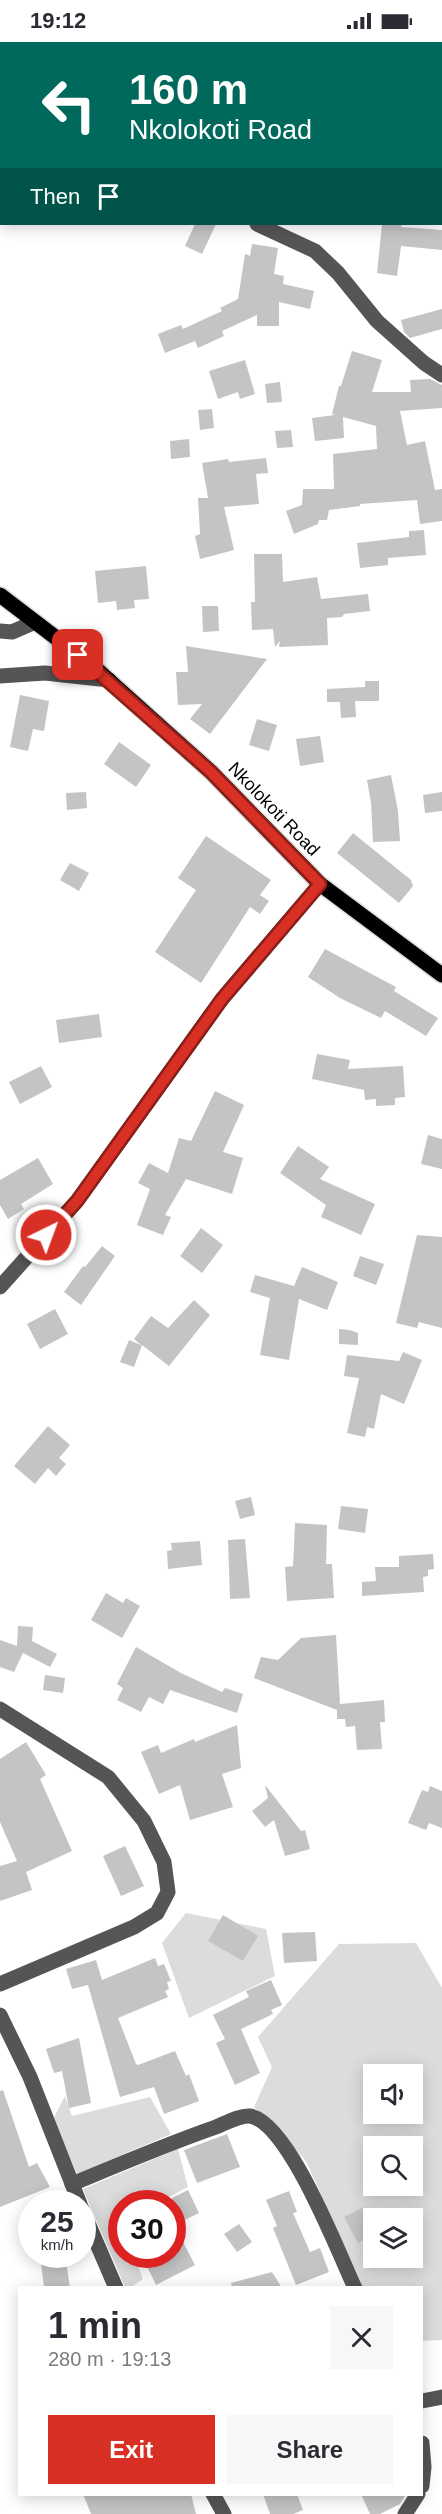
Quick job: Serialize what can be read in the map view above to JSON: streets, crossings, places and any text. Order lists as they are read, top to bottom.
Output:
{
  "streets": {
    "main road": ["Nkolokoti Road"]
  },
  "page": {
    "status": "19:12",
    "turn": ["160 m", "Nkolokoti Road"],
    "then": "Then",
    "speed": "25 km/h",
    "limit": "30",
    "heading": ["1 min", "280 m · 19:13"],
    "buttons": ["Exit", "Share"]
  }
}
